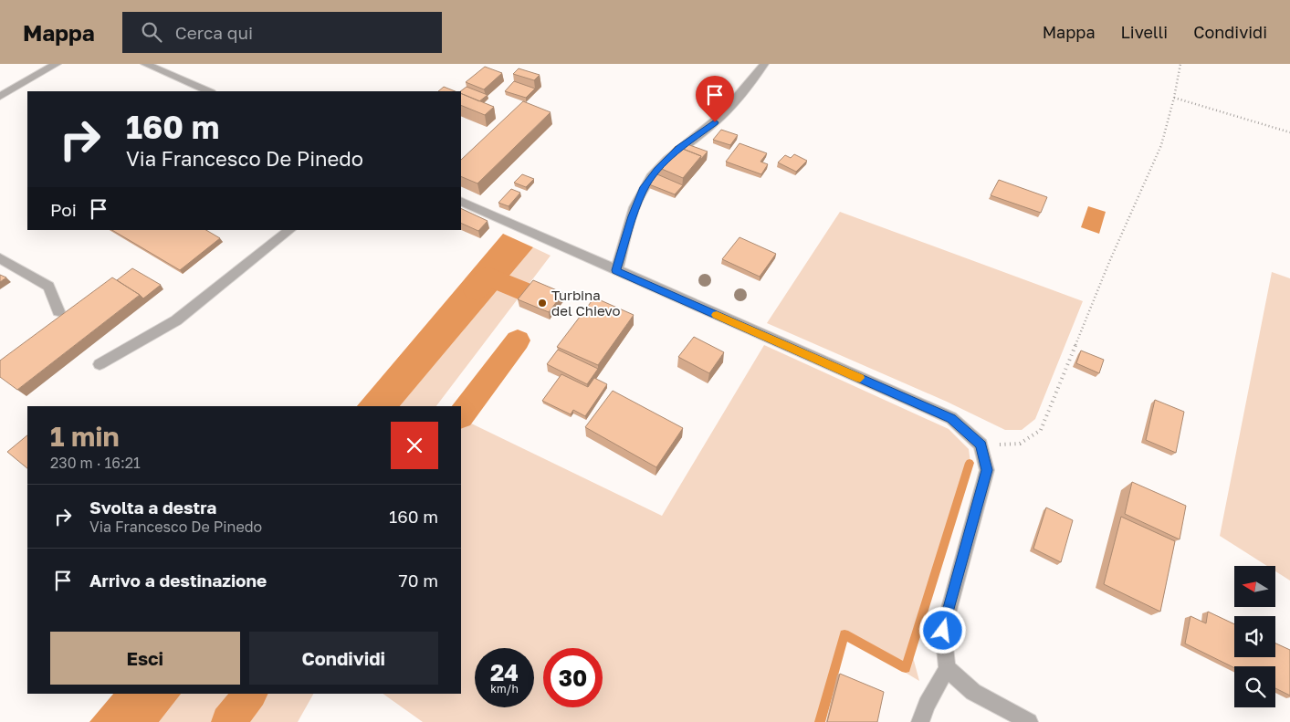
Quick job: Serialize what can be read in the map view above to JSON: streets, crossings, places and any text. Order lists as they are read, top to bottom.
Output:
{
  "places": ["Turbina del Chievo"],
  "north": "left",
  "page": {
    "header": "Mappa",
    "search": "Cerca qui",
    "nav": ["Mappa", "Livelli", "Condividi"],
    "turn": ["160 m", "Via Francesco De Pinedo"],
    "then": "Poi",
    "heading": ["1 min", "230 m · 16:21"],
    "list": [
      {
        "name": "Svolta a destra",
        "note": "Via Francesco De Pinedo",
        "value": "160 m"
      },
      {
        "name": "Arrivo a destinazione",
        "value": "70 m"
      }
    ],
    "buttons": ["Esci", "Condividi"],
    "speed": "24 km/h",
    "limit": "30"
  }
}
